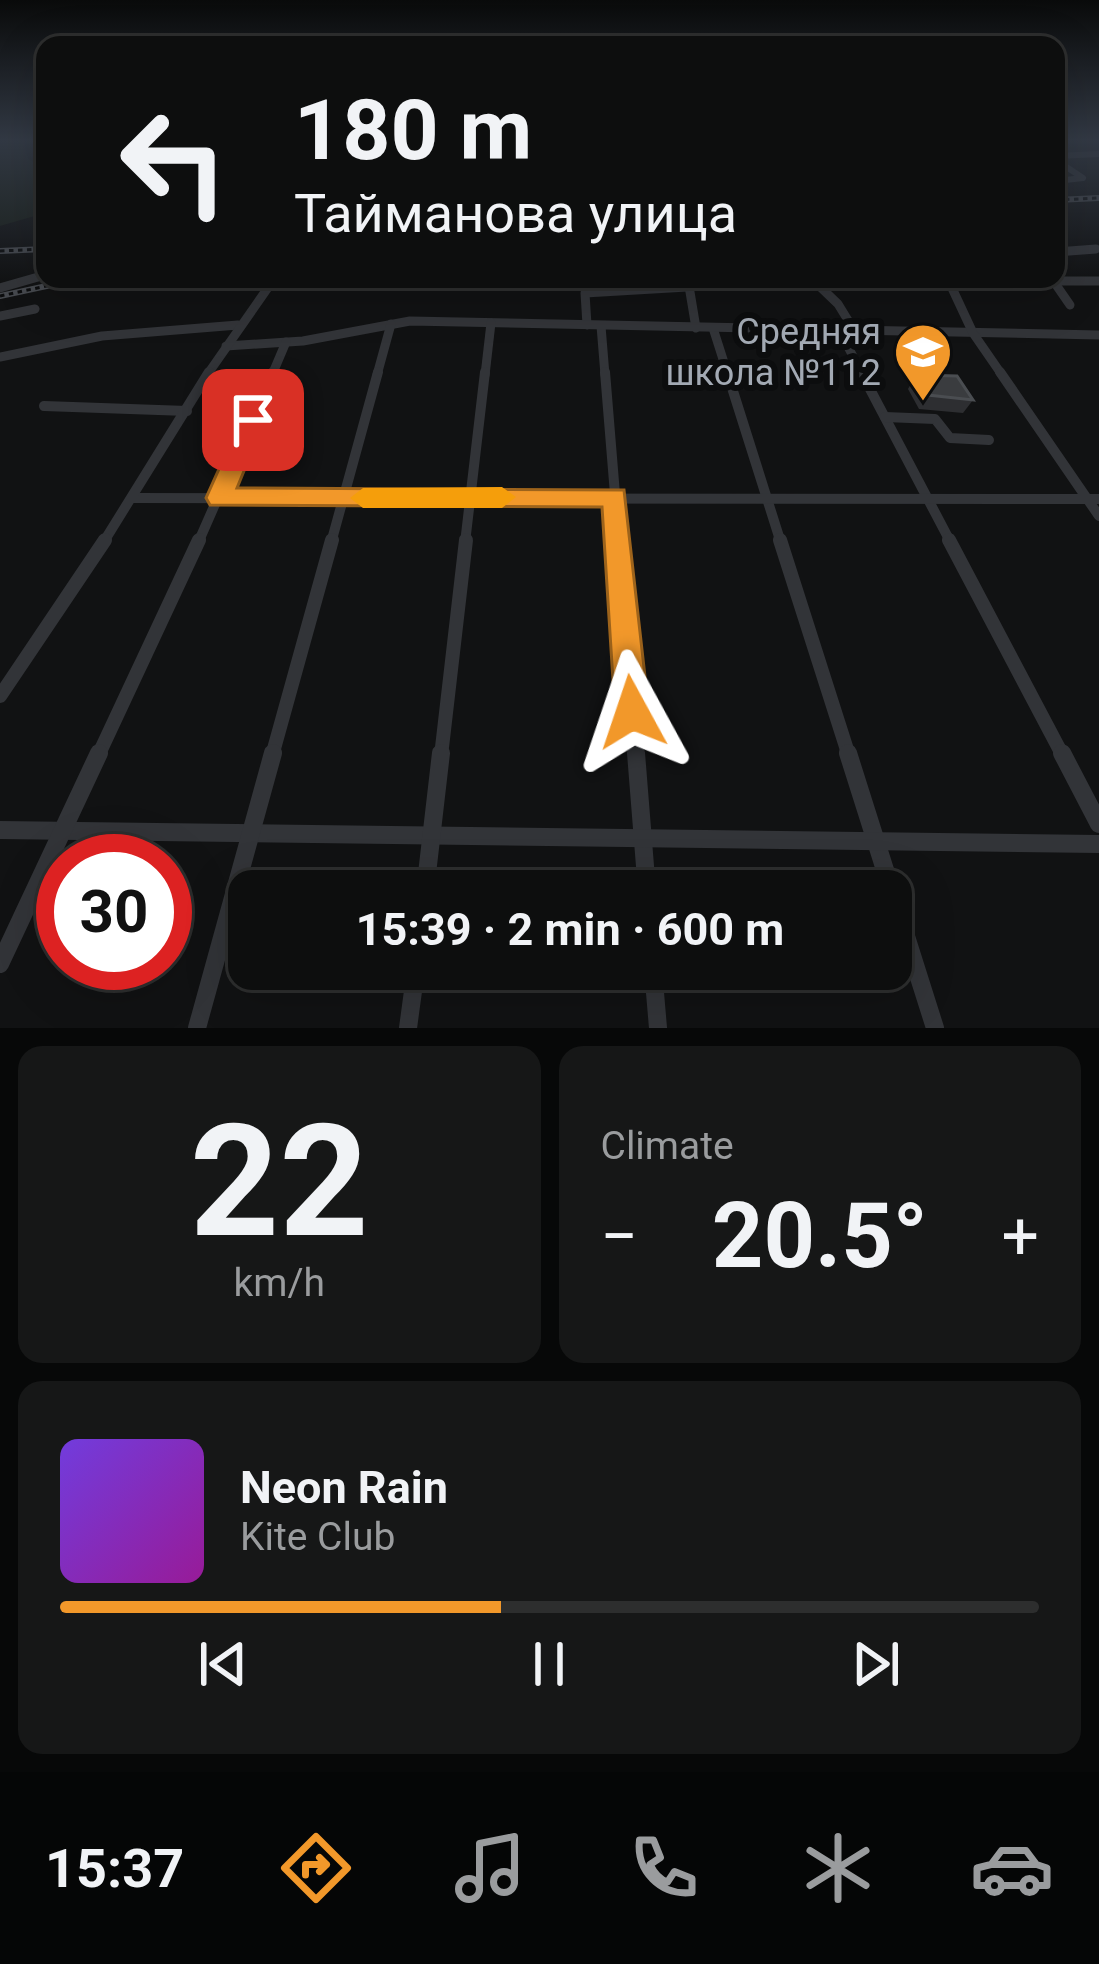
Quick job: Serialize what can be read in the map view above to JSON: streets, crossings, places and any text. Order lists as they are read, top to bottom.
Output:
{
  "places": {
    "school or university": ["Средняя школа №112"]
  },
  "page": {
    "turn": ["180 m", "Тайманова улица"],
    "limit": "30",
    "trip": "15:39 · 2 min · 600 m",
    "tile": [
      ["22", "km/h"],
      "Climate"
    ],
    "heat": ["−", "20.5°", "+"],
    "song": ["Neon Rain", "Kite Club"],
    "tabs": "15:37"
  }
}
